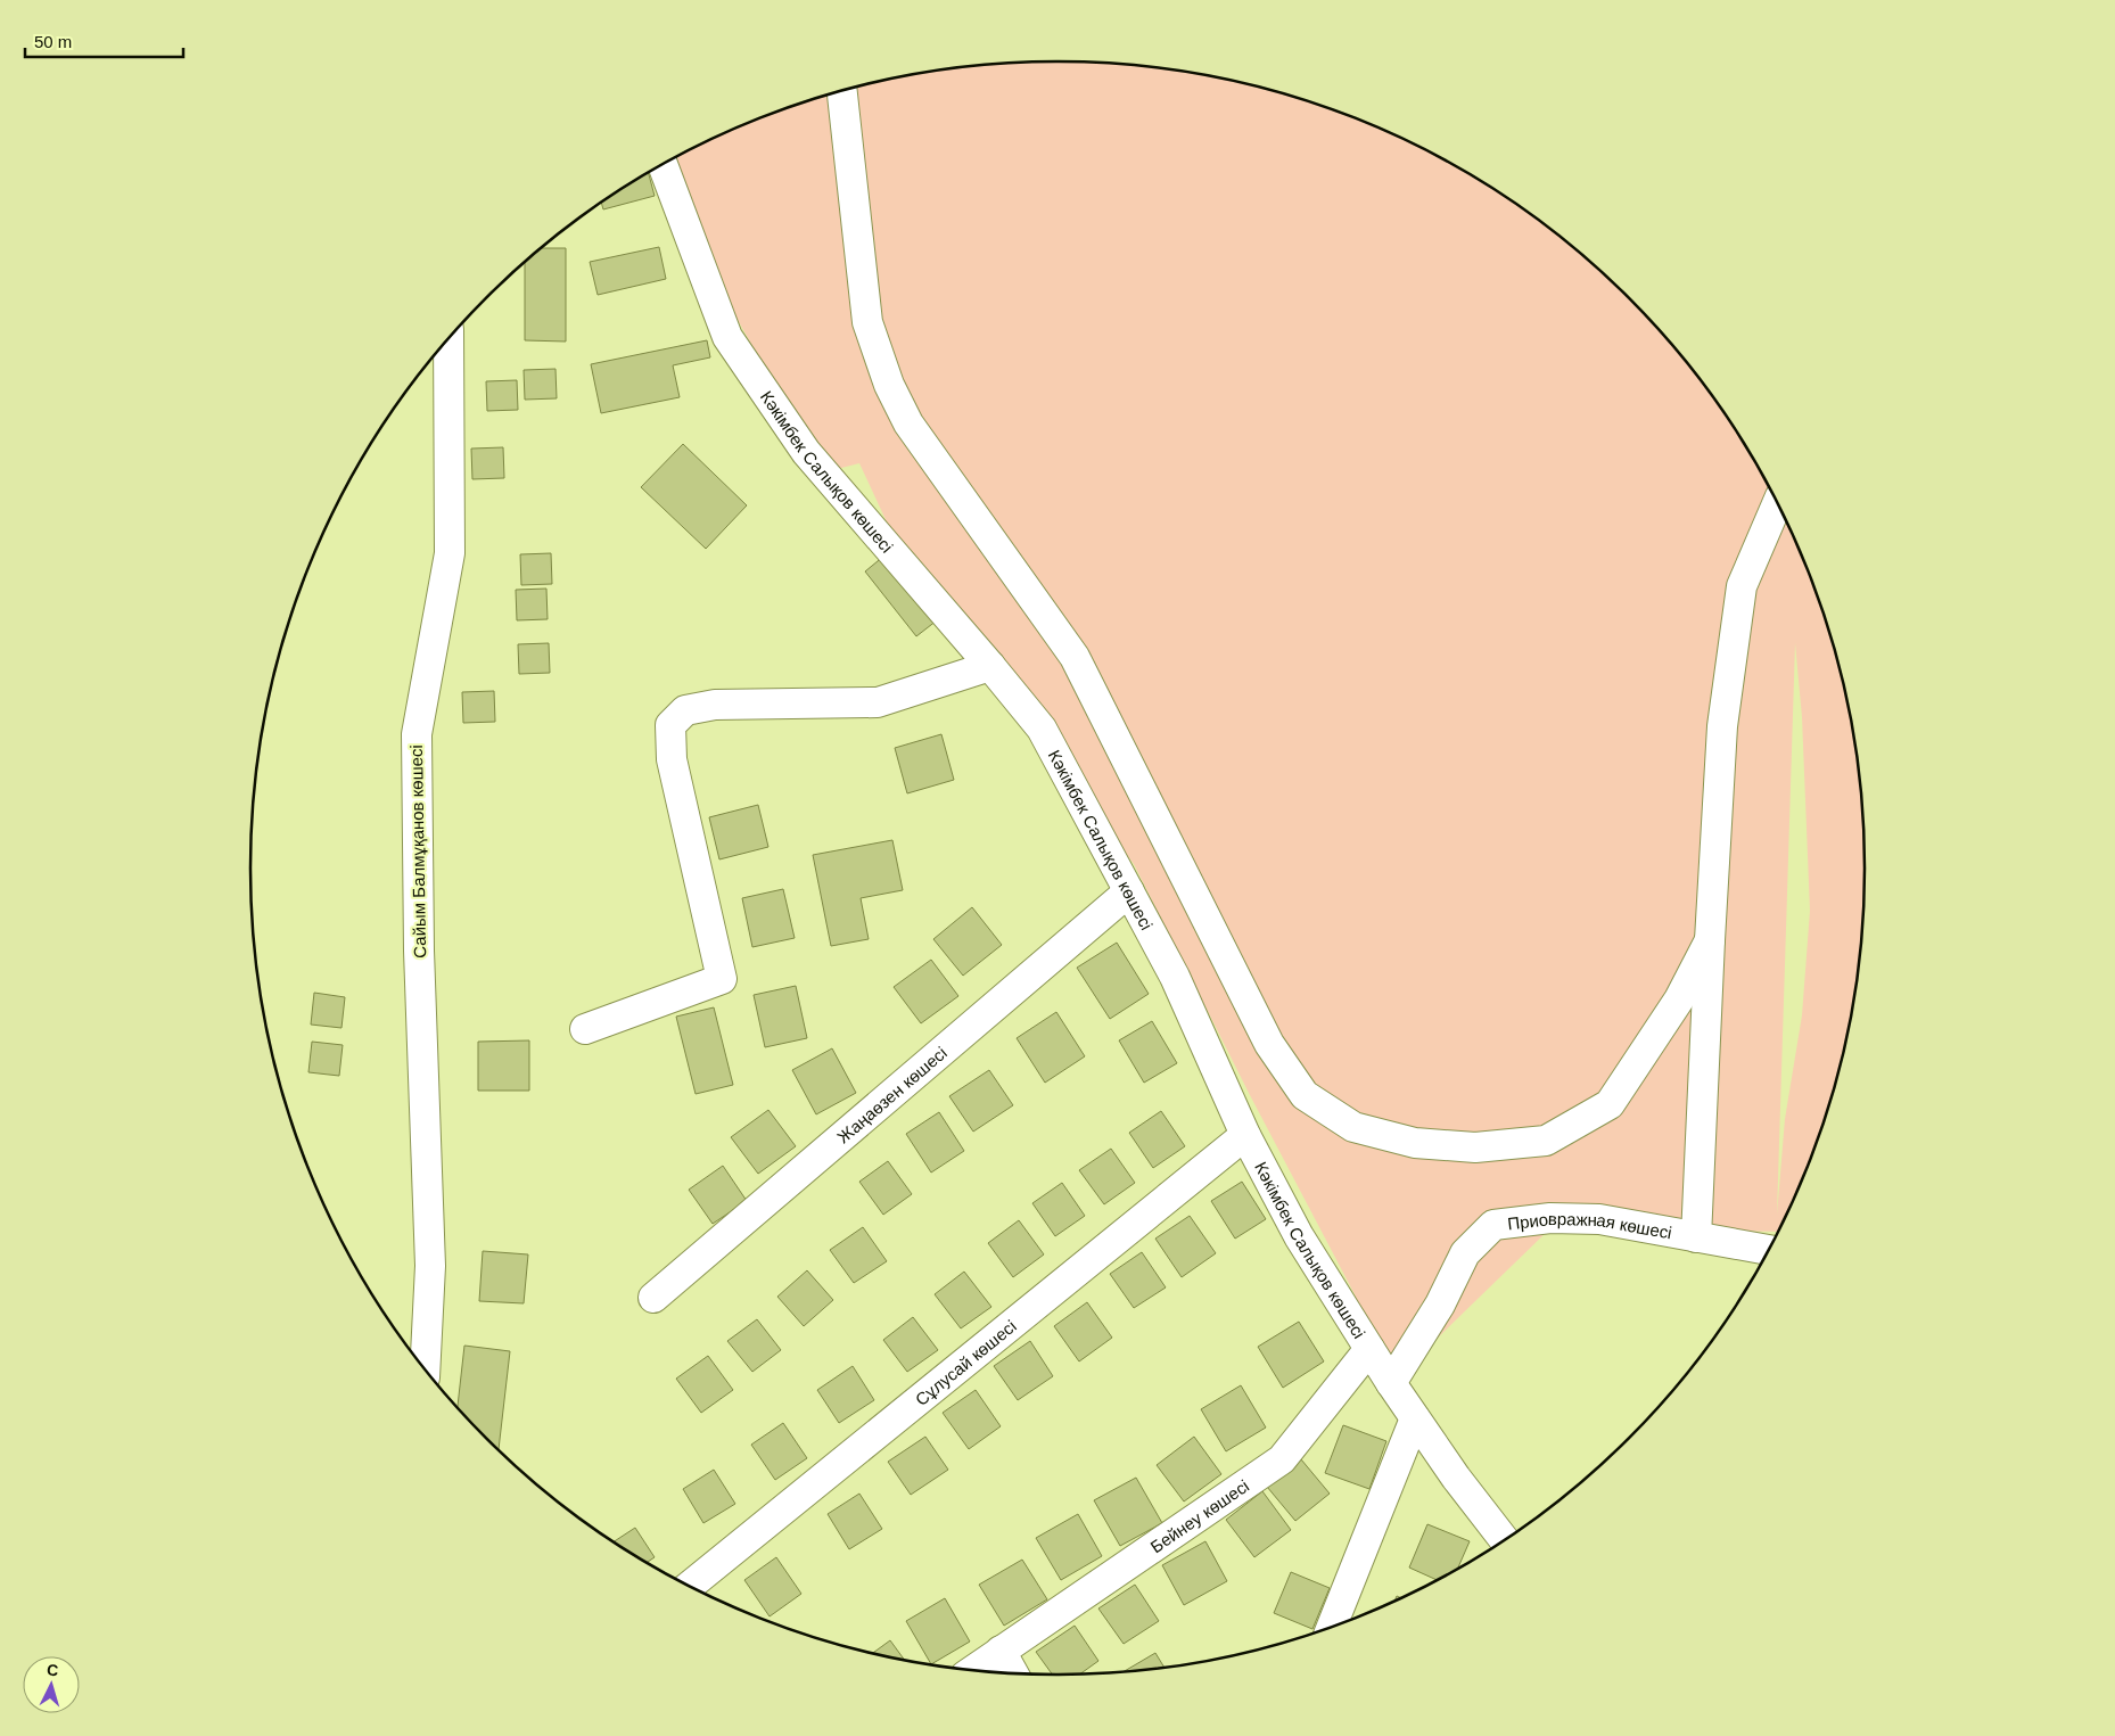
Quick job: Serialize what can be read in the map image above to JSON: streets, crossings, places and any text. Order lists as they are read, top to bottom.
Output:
{
  "streets": {
    "street": [
      "Кәкімбек Салықов көшесі",
      "Сайым Балмұқанов көшесі",
      "Жаңаөзен көшесі",
      "Приовражная көшесі",
      "Сұлусай көшесі",
      "Бейнеу көшесі"
    ]
  },
  "crossings": [
    ["Кәкімбек Салықов көшесі", "Жаңаөзен көшесі"],
    ["Кәкімбек Салықов көшесі", "Приовражная көшесі"],
    ["Кәкімбек Салықов көшесі", "Сұлусай көшесі"],
    ["Кәкімбек Салықов көшесі", "Бейнеу көшесі"]
  ],
  "scale_bar": "50 m",
  "north": "top"
}
